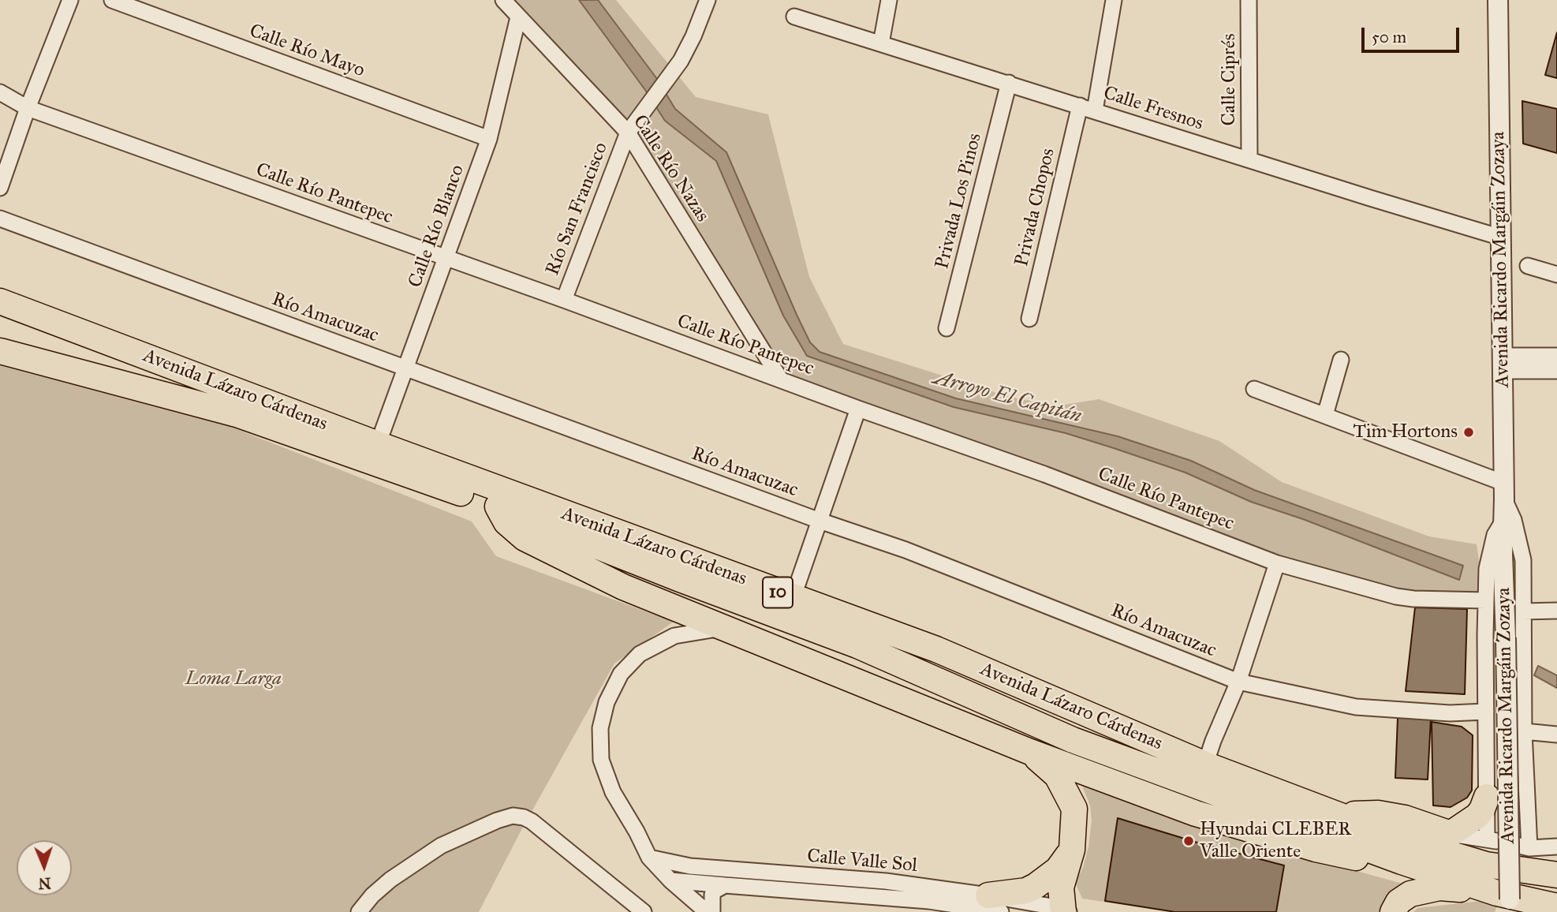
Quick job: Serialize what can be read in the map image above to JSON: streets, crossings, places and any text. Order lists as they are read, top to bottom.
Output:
{
  "streets": {
    "highway": ["Avenida Lázaro Cárdenas", "10"],
    "street": [
      "Calle Río Mayo",
      "Calle Ciprés",
      "Calle Fresnos",
      "Calle Río Nazas",
      "Calle Río Pantepec",
      "Privada Los Pinos",
      "Privada Chopos",
      "Río San Francisco",
      "Calle Río Blanco",
      "Avenida Ricardo Margáin Zozaya",
      "Río Amacuzac",
      "Calle Valle Sol"
    ]
  },
  "crossings": [
    ["Calle Río Mayo", "Calle Río Blanco"],
    ["Calle Ciprés", "Calle Fresnos"],
    ["Calle Fresnos", "Privada Los Pinos"],
    ["Calle Fresnos", "Privada Chopos"],
    ["Calle Fresnos", "Avenida Ricardo Margáin Zozaya"],
    ["Calle Río Nazas", "Calle Río Pantepec"],
    ["Calle Río Nazas", "Río San Francisco"],
    ["Calle Río Nazas", "Calle Río Blanco"],
    ["Calle Río Pantepec", "Río San Francisco"],
    ["Calle Río Pantepec", "Calle Río Blanco"],
    ["Calle Río Pantepec", "Avenida Ricardo Margáin Zozaya"],
    ["Calle Río Blanco", "Río Amacuzac"],
    ["Calle Río Blanco", "Avenida Lázaro Cárdenas"],
    ["Avenida Ricardo Margáin Zozaya", "Río Amacuzac"],
    ["Avenida Ricardo Margáin Zozaya", "Avenida Lázaro Cárdenas"]
  ],
  "water": ["Arroyo El Capitán"],
  "parks": ["Loma Larga"],
  "places": ["Tim Hortons", "Hyundai CLEBER Valle Oriente"],
  "scale_bar": "50 m",
  "north": "bottom"
}
